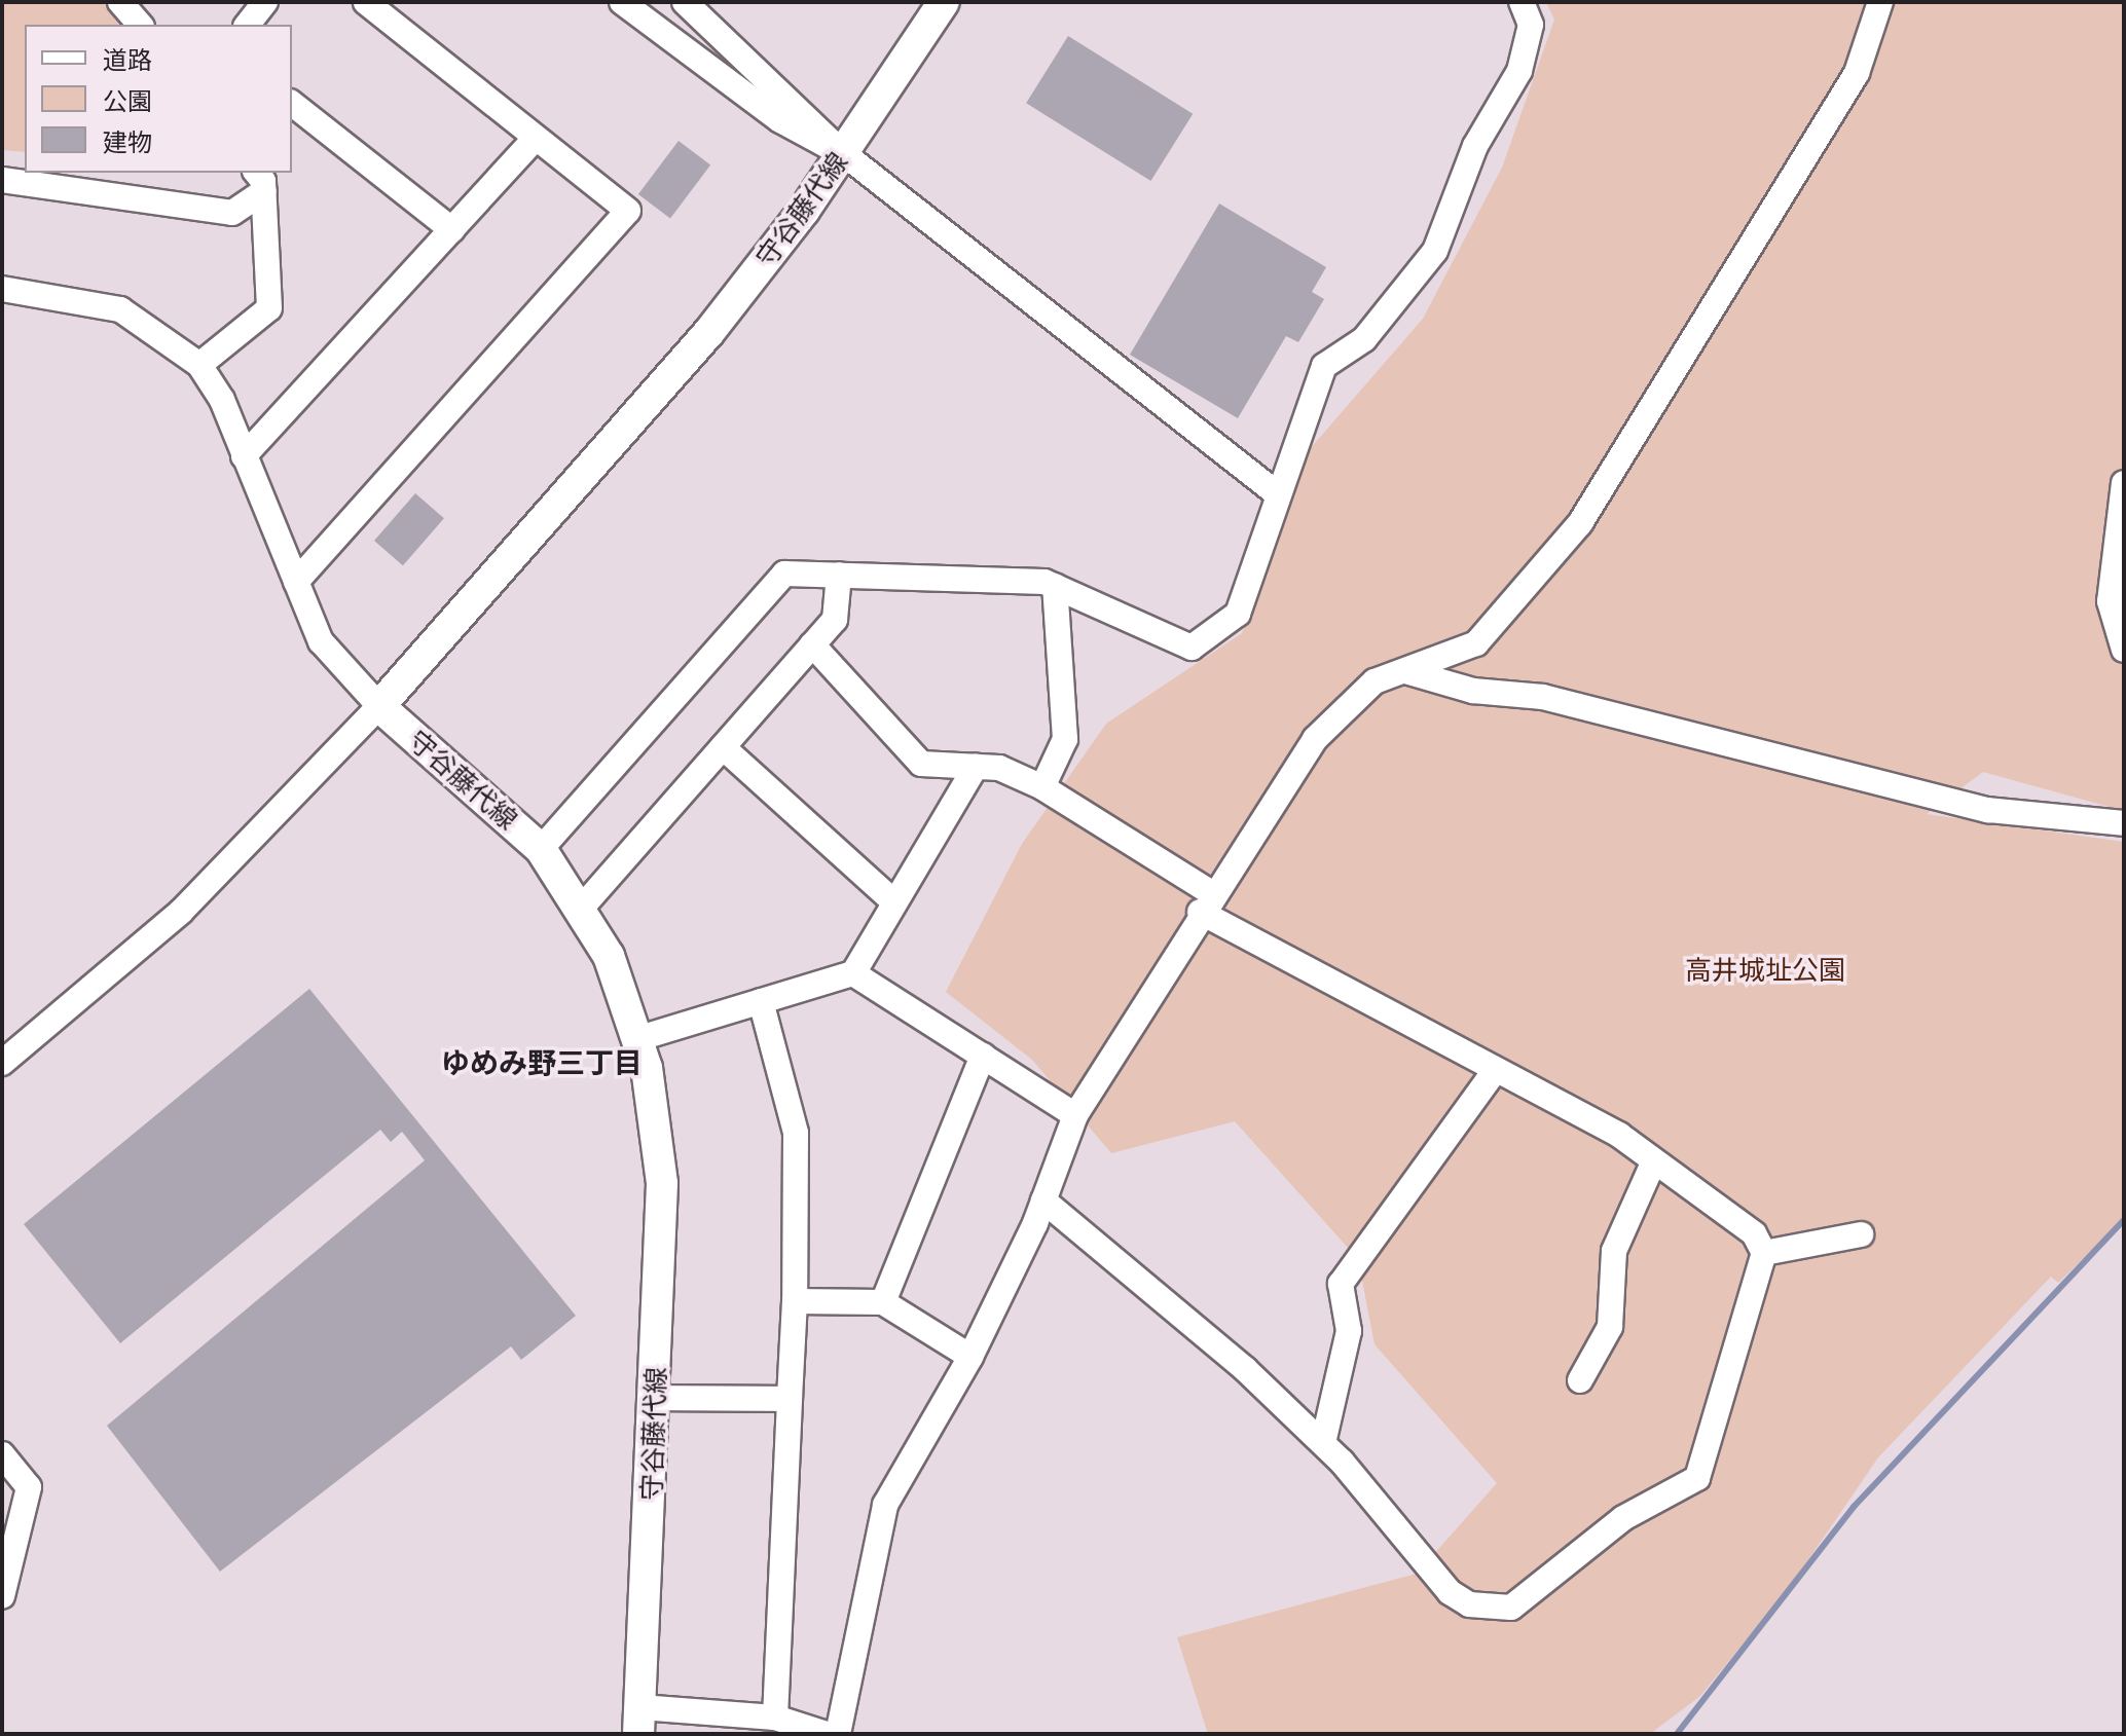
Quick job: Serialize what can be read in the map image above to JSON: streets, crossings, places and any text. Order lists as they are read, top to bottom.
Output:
{
  "streets": {
    "main road": ["守谷藤代線"]
  },
  "districts": ["ゆめみ野三丁目"],
  "parks": ["高井城址公園"],
  "legend": ["道路", "公園", "建物"]
}
